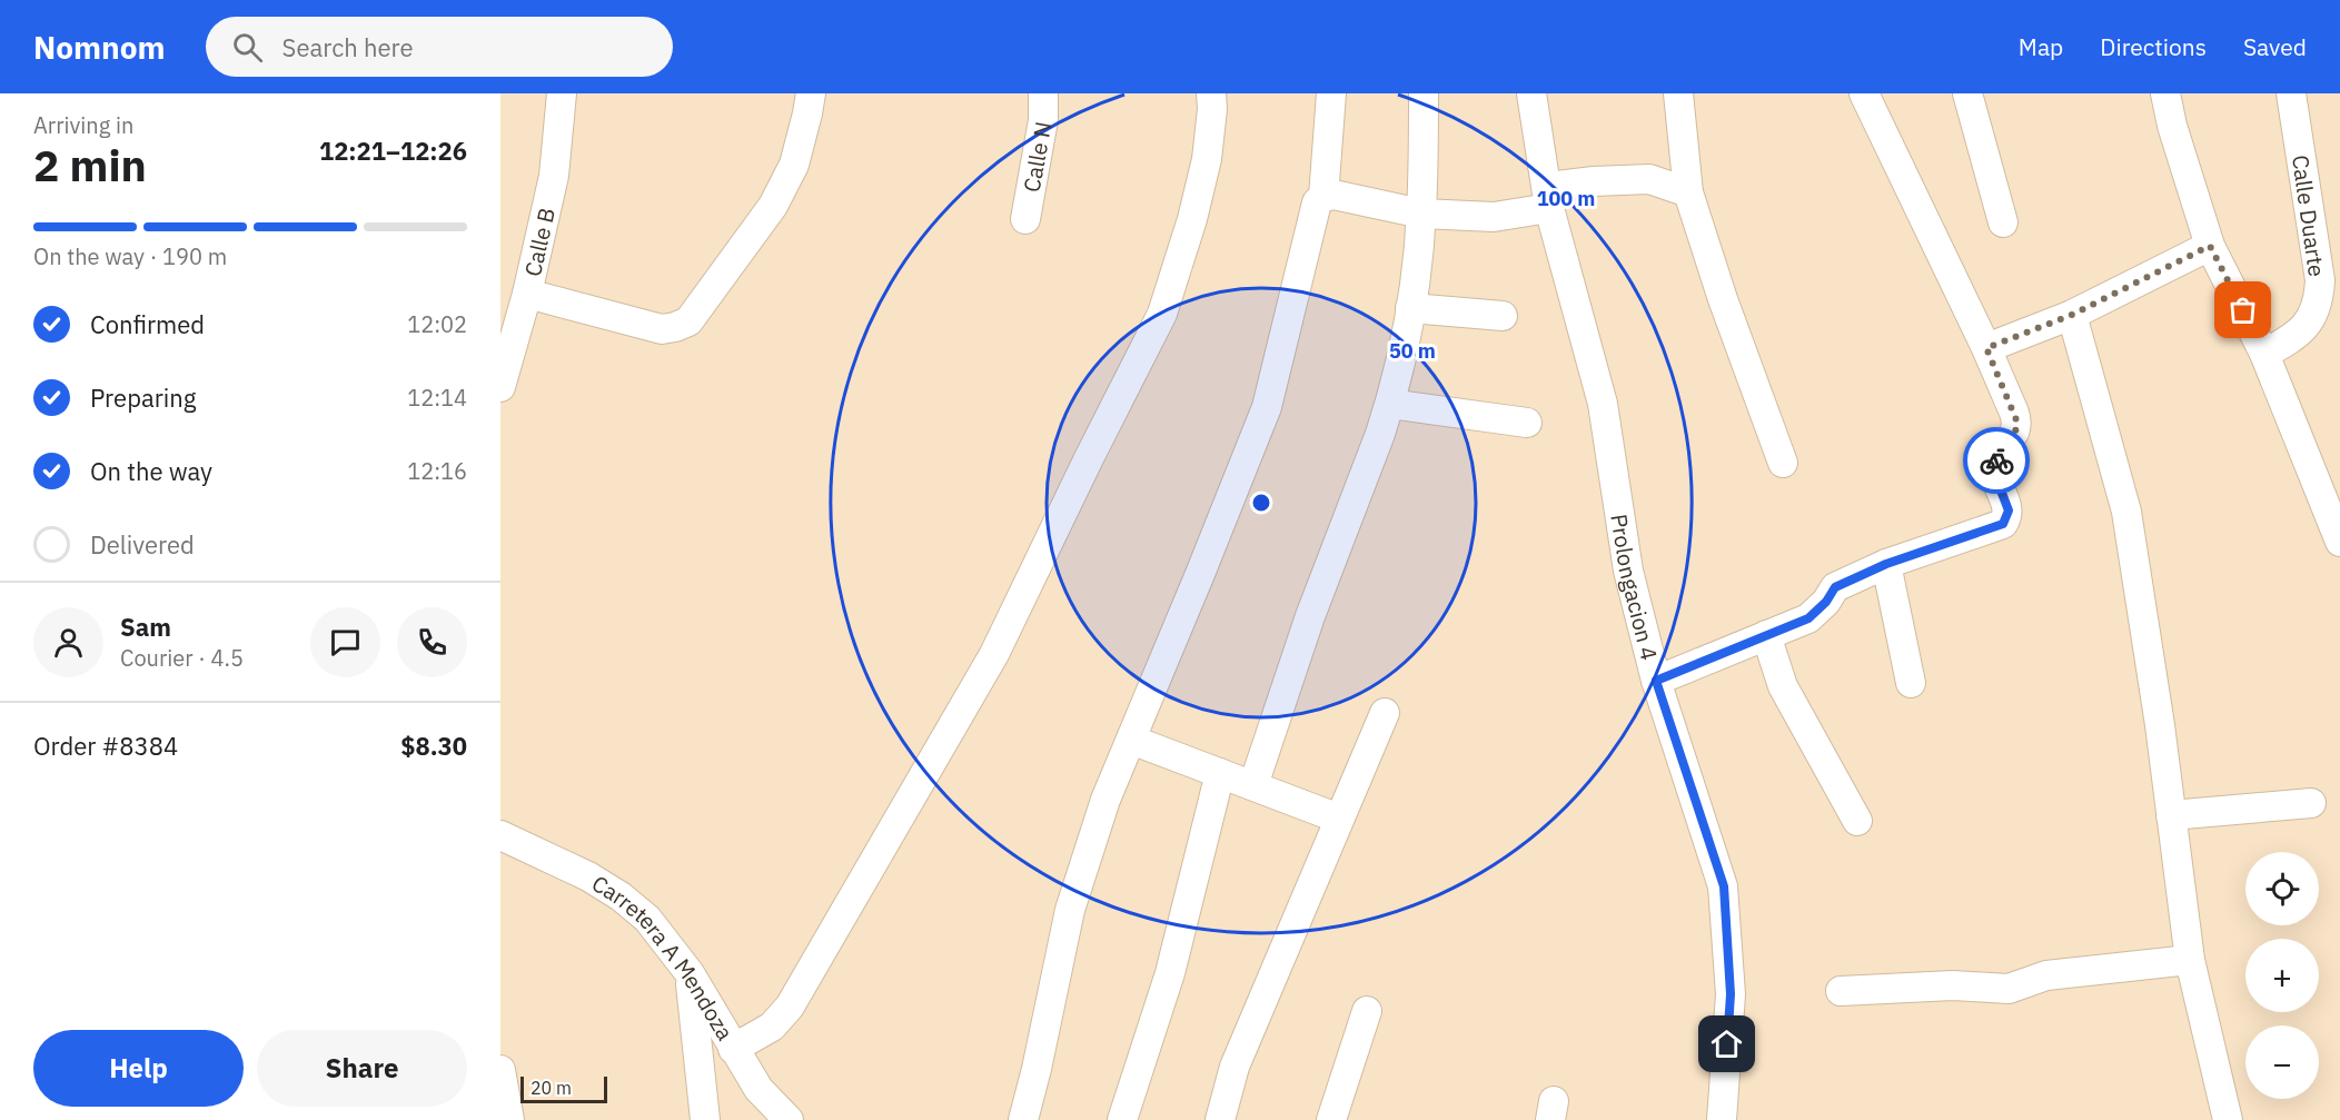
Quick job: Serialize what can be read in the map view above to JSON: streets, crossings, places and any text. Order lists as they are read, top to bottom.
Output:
{
  "streets": {
    "street": [
      "Calle N",
      "Calle Duarte",
      "Calle B",
      "Prolongacion 4",
      "Carretera A Mendoza"
    ]
  },
  "scale_bar": "20 m",
  "page": {
    "header": "Nomnom",
    "search": "Search here",
    "nav": ["Map", "Directions", "Saved"],
    "heading": ["2 min", "Arriving in", "12:21–12:26"],
    "panel": [
      "Sam",
      "Courier · 4.5",
      "Order #8384",
      "$8.30"
    ],
    "bar": "On the way · 190 m",
    "list": [
      ["Confirmed", "12:02"],
      ["Preparing", "12:14"],
      ["On the way", "12:16"],
      "Delivered"
    ],
    "map_buttons": ["+", "−"],
    "buttons": ["Help", "Share"],
    "scale": "20 m"
  },
  "rings": ["100 m", "50 m"]
}
